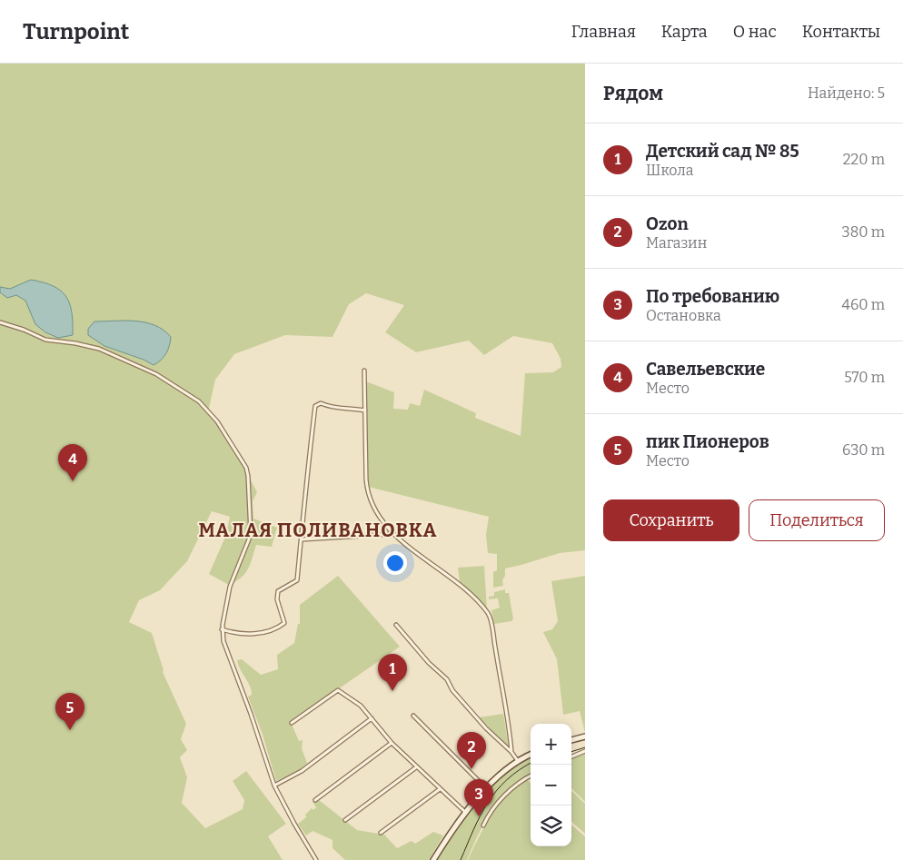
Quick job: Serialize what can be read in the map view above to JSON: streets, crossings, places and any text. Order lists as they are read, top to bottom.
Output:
{
  "districts": ["МАЛАЯ ПОЛИВАНОВКА"],
  "page": {
    "header": "Turnpoint",
    "nav": [
      "Главная",
      "Карта",
      "О нас",
      "Контакты"
    ],
    "heading": ["Рядом", "Найдено: 5"],
    "list": [
      {
        "mark": "1",
        "name": "Детский сад № 85",
        "note": "Школа",
        "value": "220 m"
      },
      {
        "mark": "2",
        "name": "Ozon",
        "note": "Магазин",
        "value": "380 m"
      },
      {
        "mark": "3",
        "name": "По требованию",
        "note": "Остановка",
        "value": "460 m"
      },
      {
        "mark": "4",
        "name": "Савельевские",
        "note": "Место",
        "value": "570 m"
      },
      {
        "mark": "5",
        "name": "пик Пионеров",
        "note": "Место",
        "value": "630 m"
      }
    ],
    "pins": [
      "4",
      "1",
      "5",
      "2",
      "3"
    ],
    "buttons": ["Сохранить", "Поделиться"],
    "map_buttons": ["+", "−"]
  }
}
